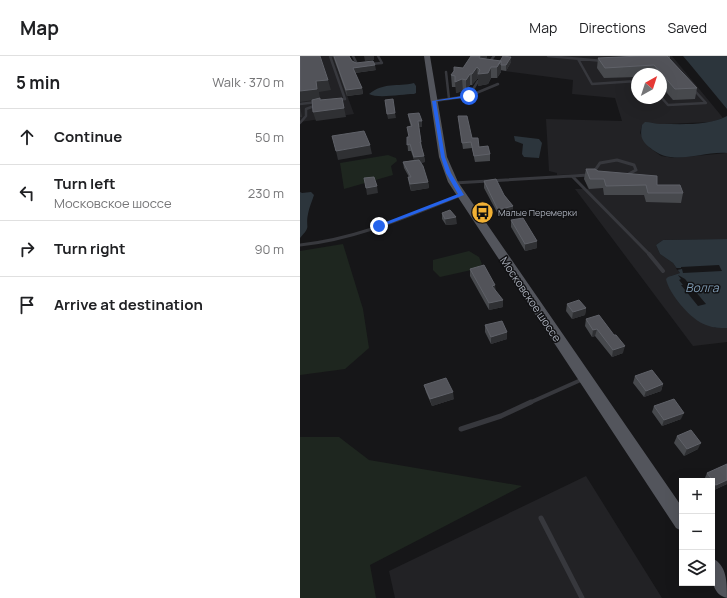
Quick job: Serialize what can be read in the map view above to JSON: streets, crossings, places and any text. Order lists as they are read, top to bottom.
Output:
{
  "streets": {
    "main road": ["Московское шоссе"]
  },
  "water": ["Волга"],
  "places": {
    "bus stop": ["Малые Перемерки"]
  },
  "north": "top right",
  "page": {
    "header": "Map",
    "nav": ["Map", "Directions", "Saved"],
    "heading": ["5 min", "Walk · 370 m"],
    "list": [
      ["Continue", "50 m"],
      ["Turn left", "Московское шоссе", "230 m"],
      ["Turn right", "90 m"],
      "Arrive at destination"
    ],
    "map_buttons": ["+", "−"]
  }
}
